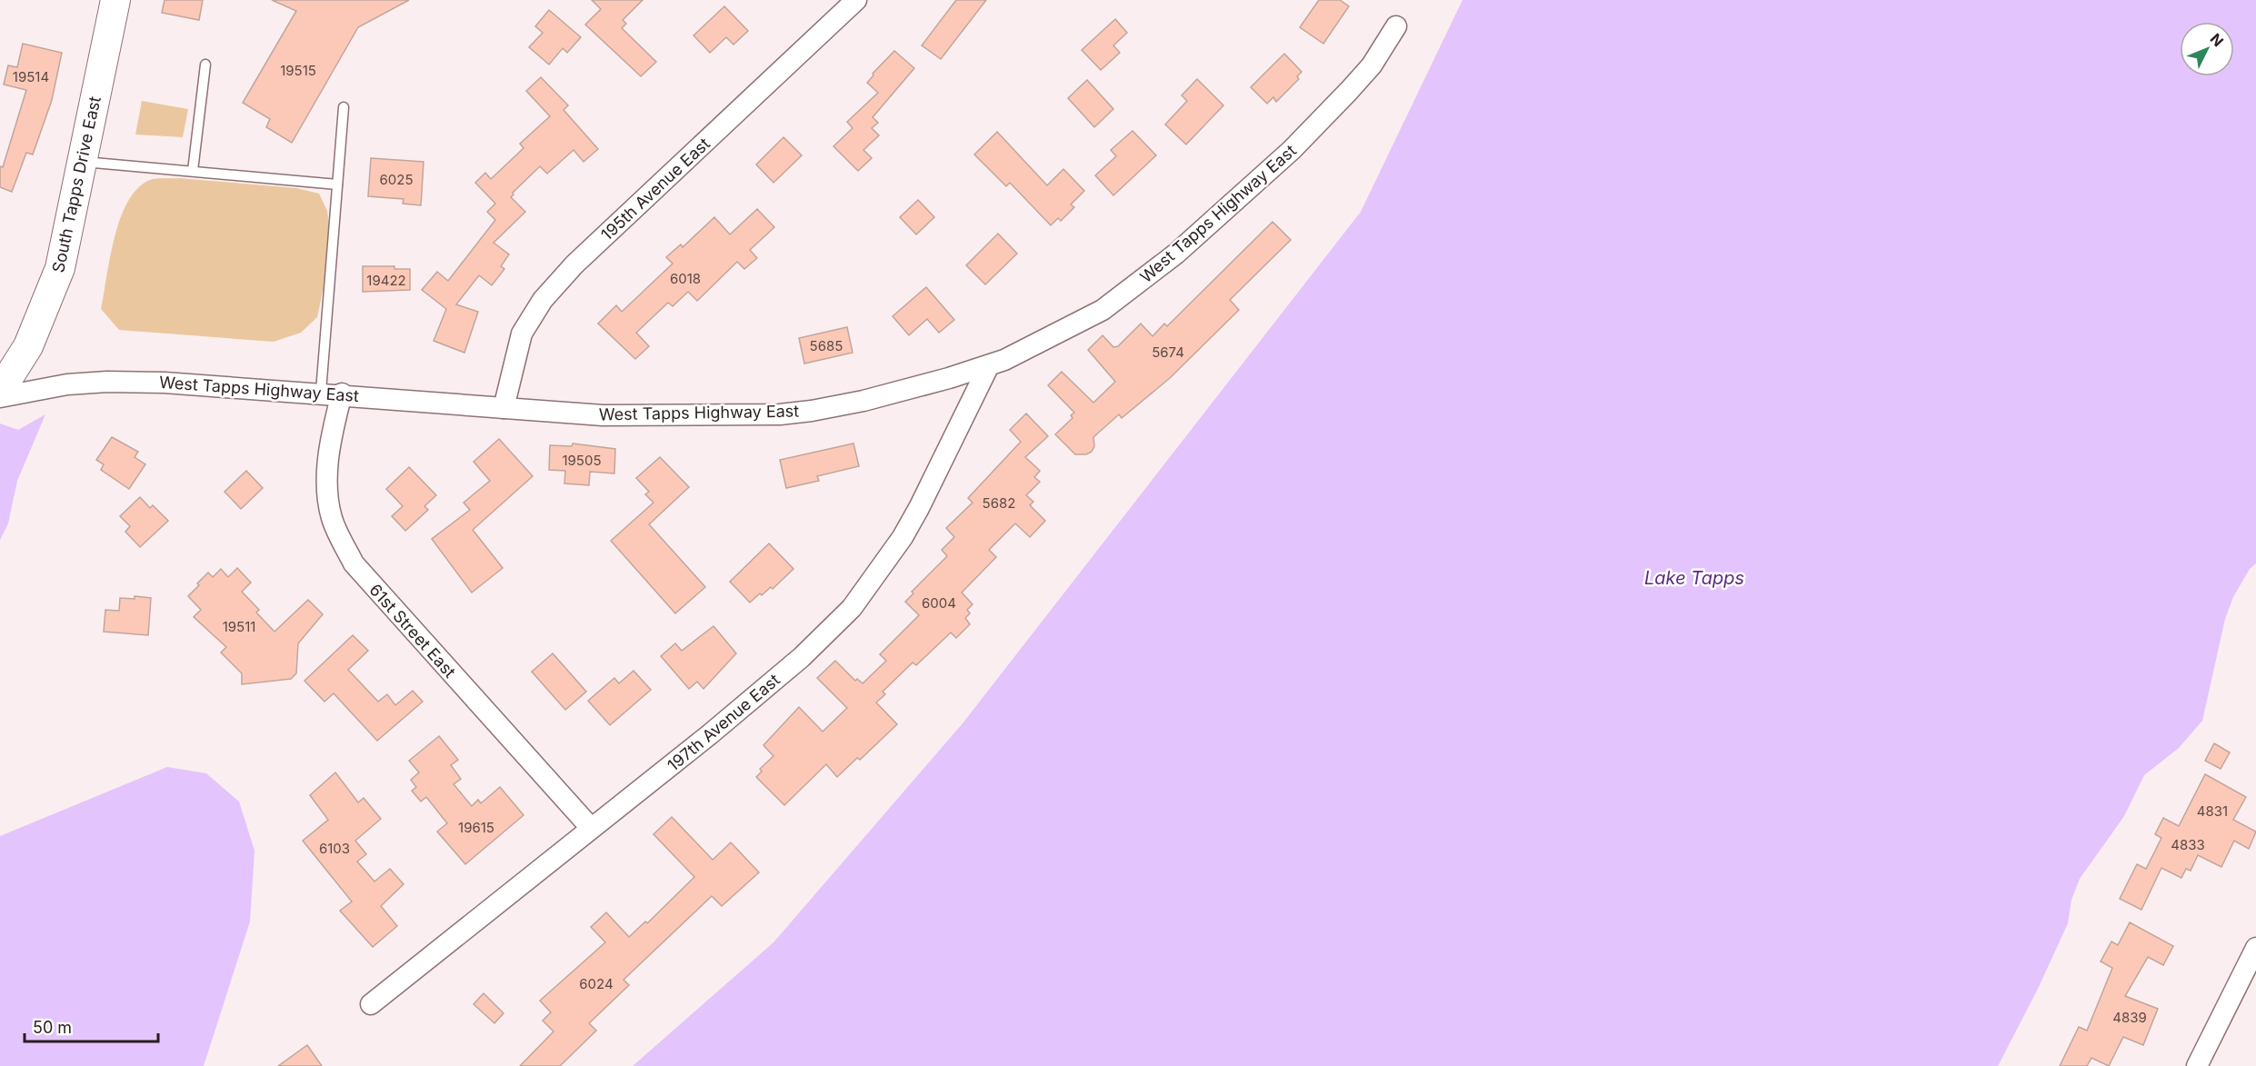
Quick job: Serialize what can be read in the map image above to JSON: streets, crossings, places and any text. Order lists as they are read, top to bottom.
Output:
{
  "streets": {
    "street": [
      "South Tapps Drive East",
      "195th Avenue East",
      "West Tapps Highway East",
      "61st Street East",
      "197th Avenue East"
    ]
  },
  "crossings": [
    ["195th Avenue East", "West Tapps Highway East"],
    ["West Tapps Highway East", "61st Street East"],
    ["West Tapps Highway East", "197th Avenue East"],
    ["61st Street East", "197th Avenue East"]
  ],
  "water": ["Lake Tapps"],
  "house_numbers": [
    "19515",
    "19514",
    "6025",
    "6018",
    "19422",
    "5685",
    "5674",
    "19505",
    "5682",
    "6004",
    "19511",
    "4831",
    "19615",
    "4833",
    "6103",
    "6024",
    "4839"
  ],
  "scale_bar": "50 m",
  "north": "top right"
}
